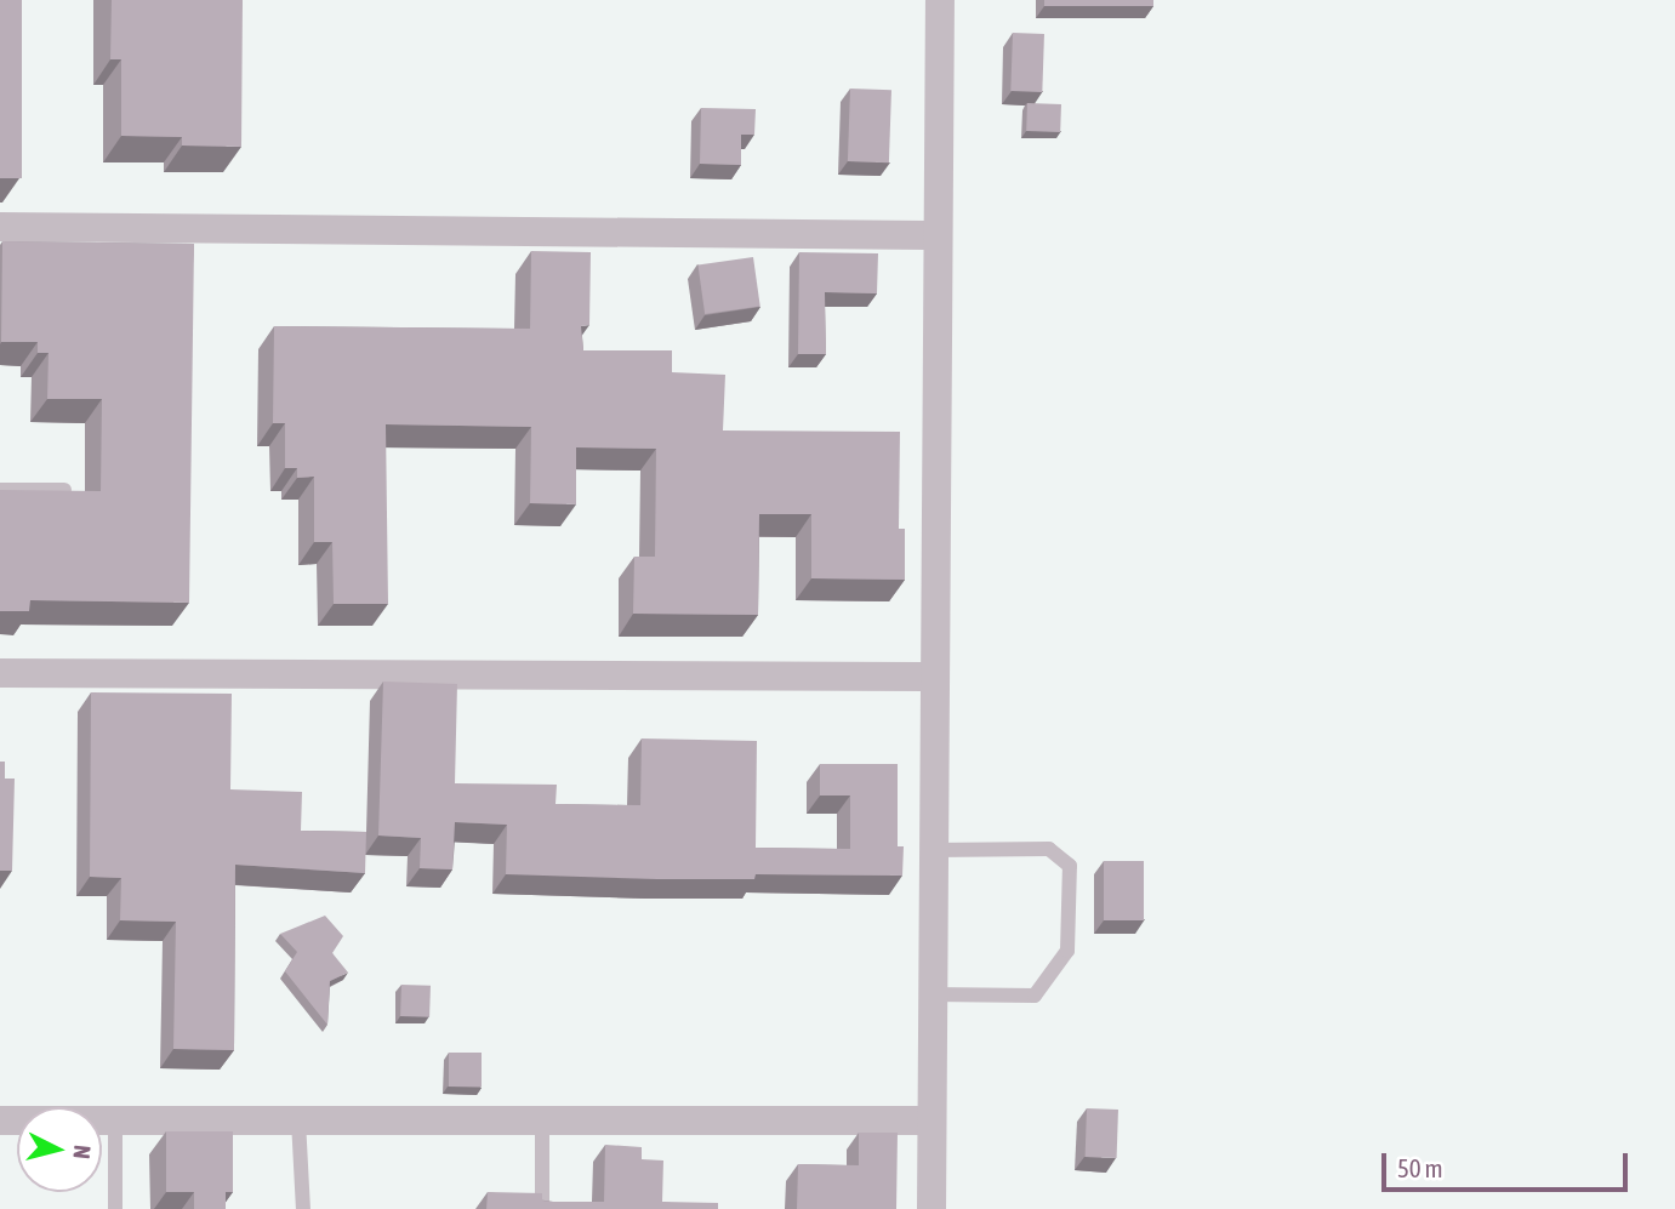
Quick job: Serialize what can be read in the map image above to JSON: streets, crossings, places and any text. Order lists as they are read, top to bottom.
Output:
{
  "scale_bar": "50 m",
  "north": "right"
}
